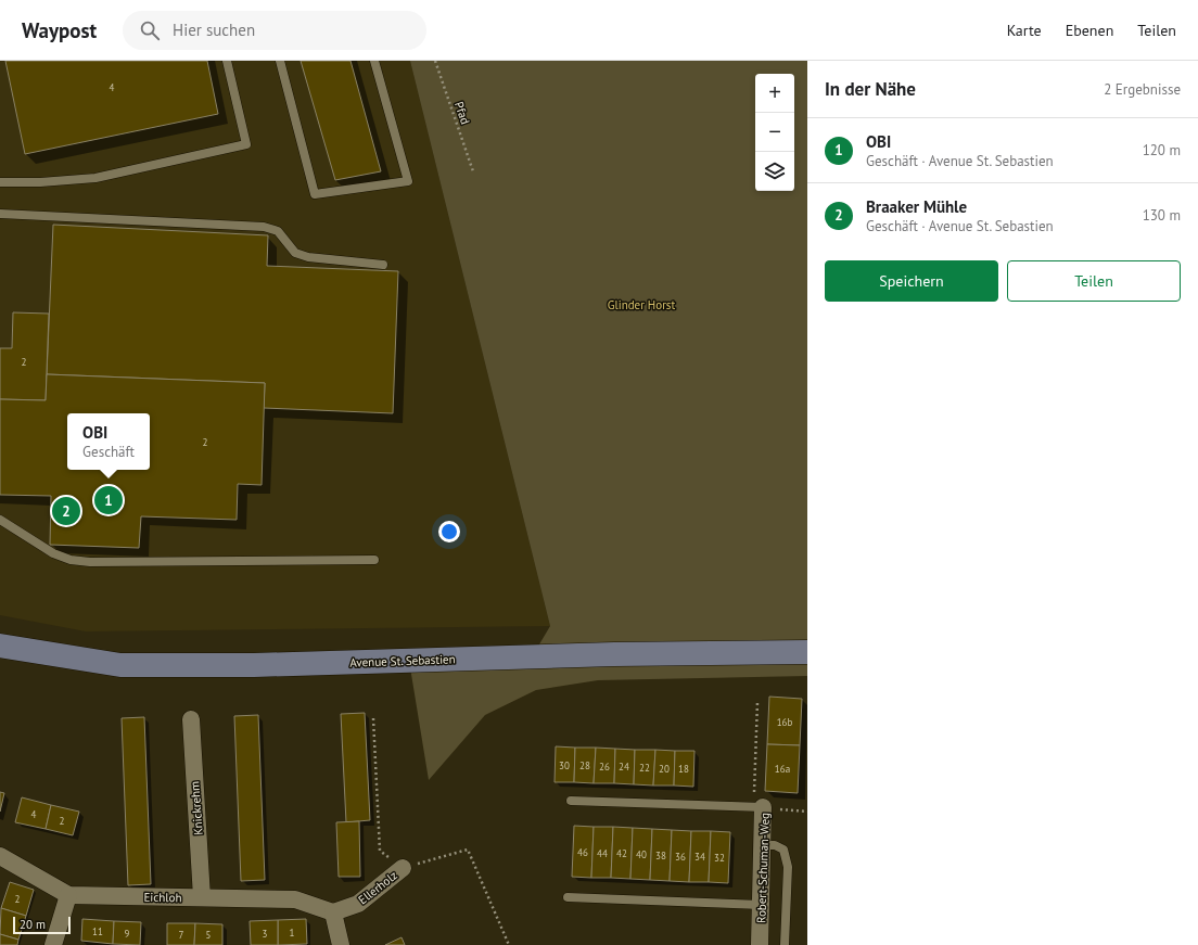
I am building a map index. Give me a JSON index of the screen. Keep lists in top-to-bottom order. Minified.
{"streets":{"main road":["Avenue St. Sebastien"],"street":["Knickrehm","Robert-Schuman-Weg","Ellerholz","Eichloh"],"path":["Pfad"]},"crossings":[["Knickrehm","Eichloh"],["Ellerholz","Eichloh"]],"parks":["Glinder Horst"],"house_numbers":["4","2","2","16b","30","28","26","24","22","20","18","16a","4","2","46","44","42","40","38","36","34","32","2","11","1","9","3","7","5"],"scale_bar":"20 m","page":{"header":"Waypost","search":"Hier suchen","nav":["Karte","Ebenen","Teilen"],"heading":["In der Nähe","2 Ergebnisse"],"map_buttons":["+","−"],"list":[{"mark":"1","name":"OBI","note":"Geschäft · Avenue St. Sebastien","value":"120 m"},{"mark":"2","name":"Braaker Mühle","note":"Geschäft · Avenue St. Sebastien","value":"130 m"}],"buttons":["Speichern","Teilen"],"popup":["OBI","Geschäft"],"pins":["1","2"],"scale":"20 m"}}
